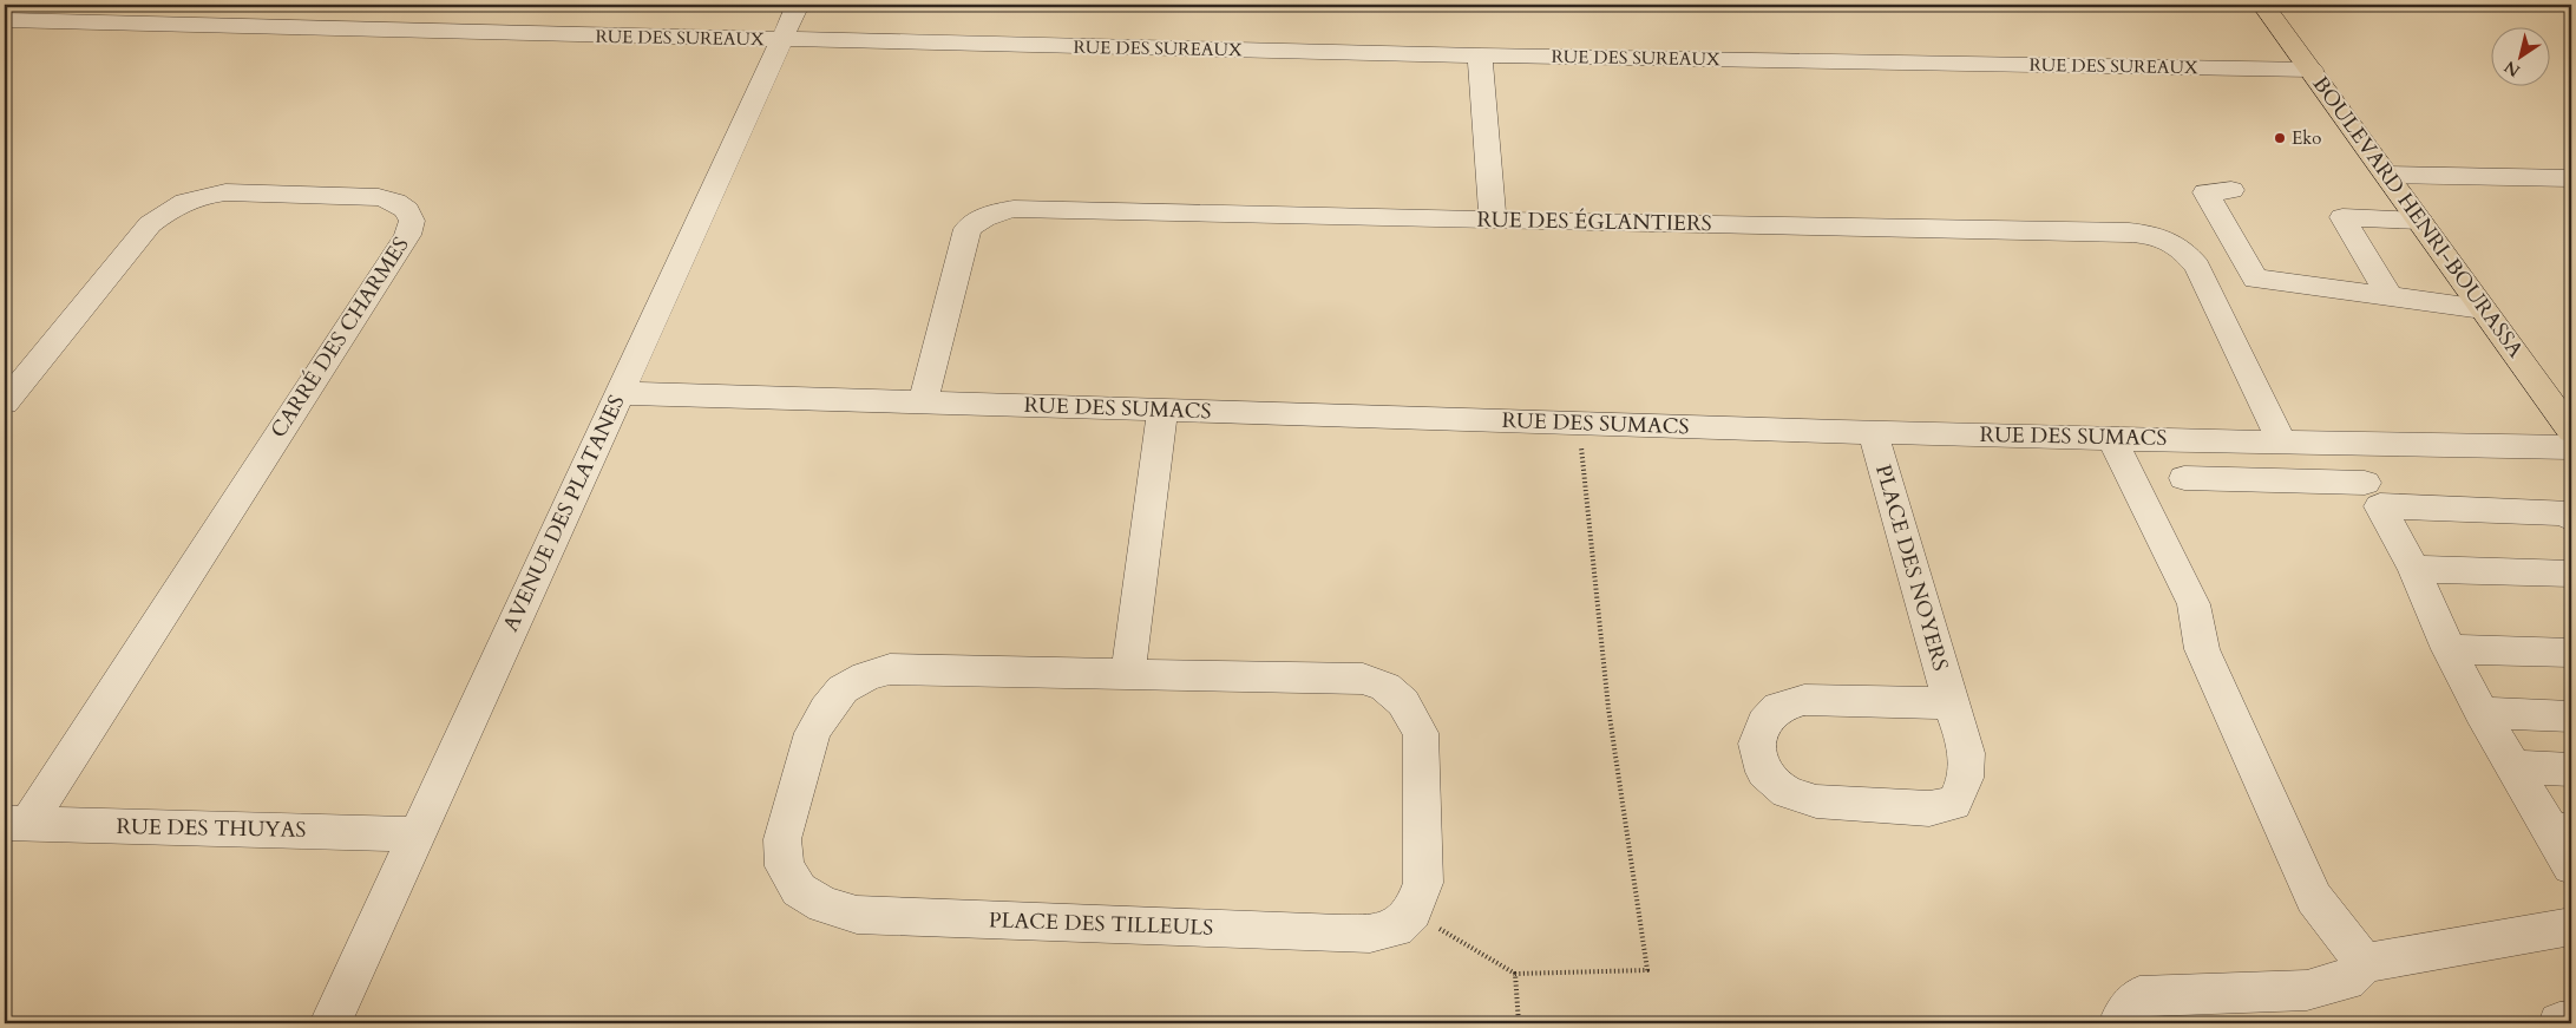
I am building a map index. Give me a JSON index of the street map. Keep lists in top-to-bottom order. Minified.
{"streets":{"main road":["BOULEVARD HENRI-BOURASSA"],"street":["RUE DES SUREAUX","RUE DES ÉGLANTIERS","CARRÉ DES CHARMES","RUE DES SUMACS","AVENUE DES PLATANES","PLACE DES NOYERS","RUE DES THUYAS","PLACE DES TILLEULS"]},"crossings":[["RUE DES SUREAUX","BOULEVARD HENRI-BOURASSA"],["RUE DES SUREAUX","AVENUE DES PLATANES"],["RUE DES ÉGLANTIERS","RUE DES SUMACS"],["CARRÉ DES CHARMES","RUE DES THUYAS"],["RUE DES SUMACS","AVENUE DES PLATANES"],["RUE DES SUMACS","PLACE DES NOYERS"],["AVENUE DES PLATANES","RUE DES THUYAS"]],"places":["Eko"],"north":"bottom left"}
